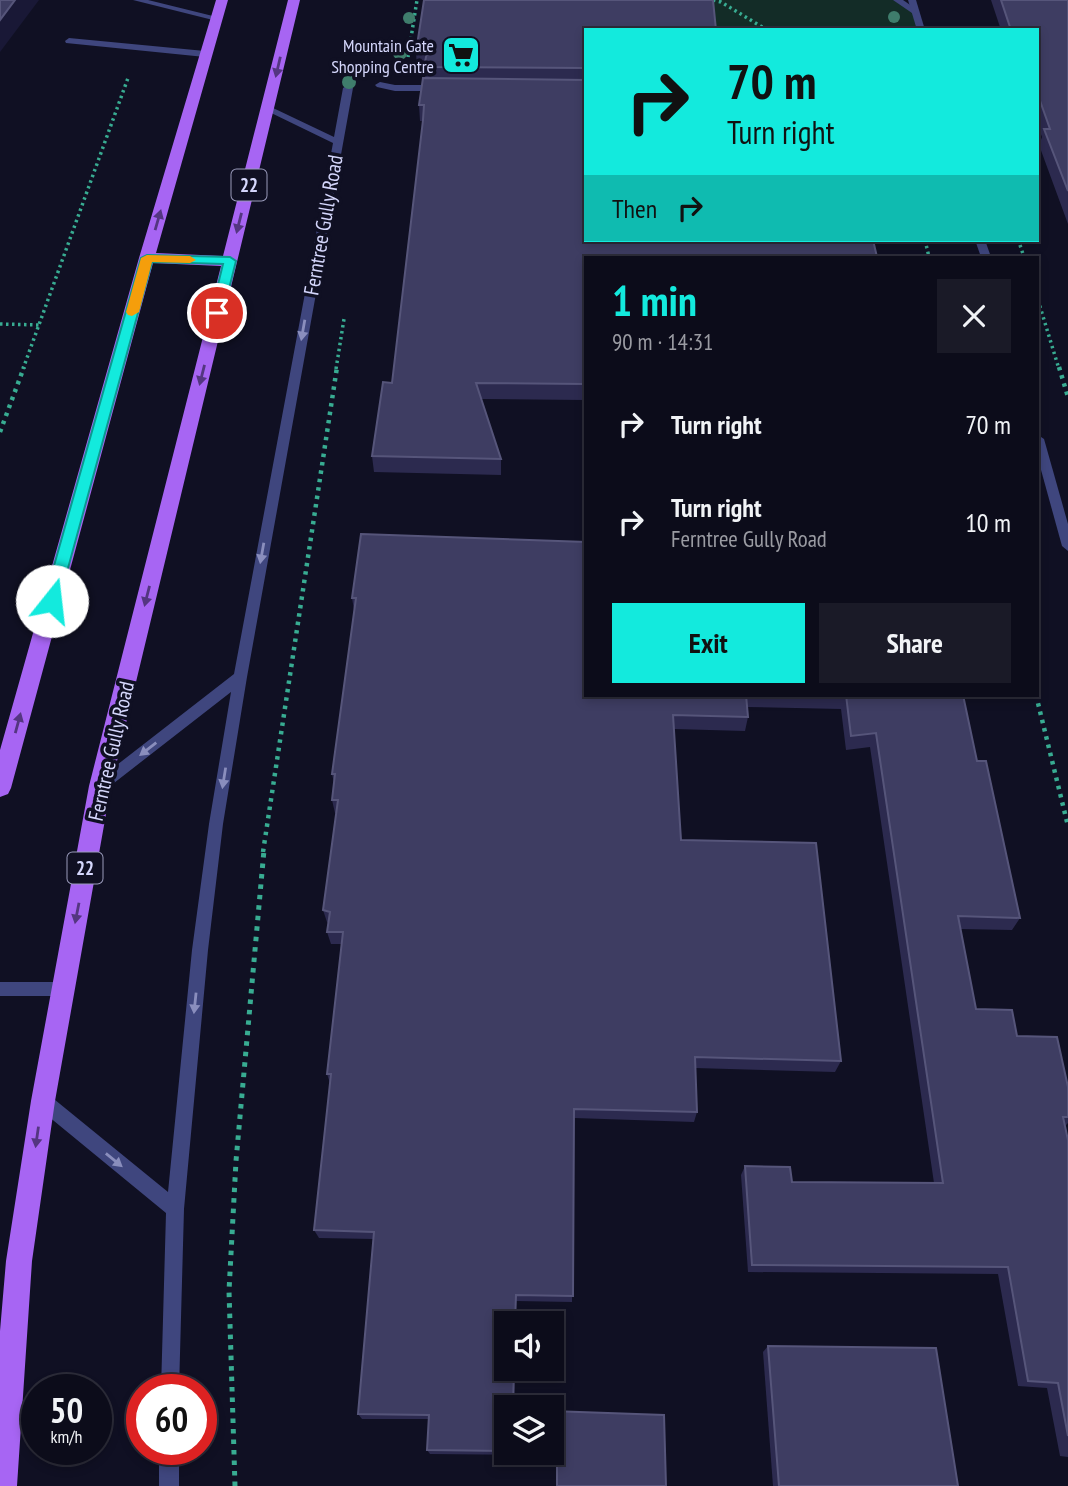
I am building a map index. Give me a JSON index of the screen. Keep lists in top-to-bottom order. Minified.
{"streets":{"main road":["22","Ferntree Gully Road"]},"places":{"supermarket":["Mountain Gate Shopping Centre"]},"page":{"turn":["70 m","Turn right"],"then":"Then","heading":["1 min","90 m · 14:31"],"list":[{"name":"Turn right","value":"70 m"},{"name":"Turn right","note":"Ferntree Gully Road","value":"10 m"}],"buttons":["Exit","Share"],"speed":"50 km/h","limit":"60"}}
